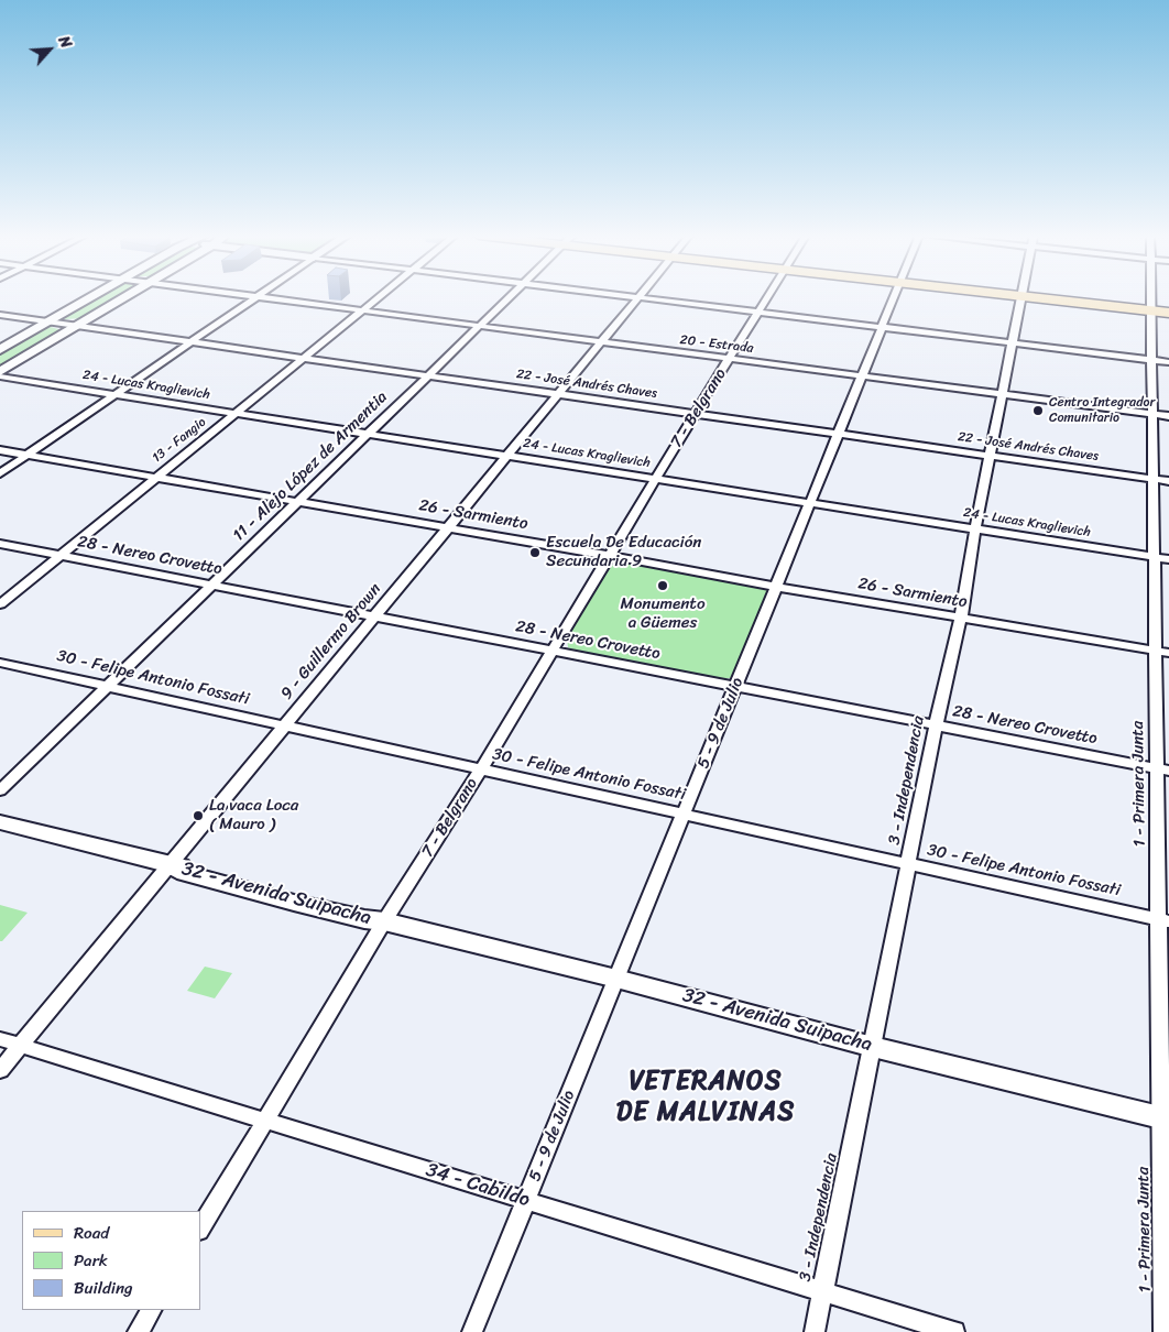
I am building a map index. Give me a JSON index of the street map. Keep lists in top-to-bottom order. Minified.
{"streets":{"street":["20 - Estrada","22 - José Andrés Chaves","24 - Lucas Kraglievich","7 - Belgrano","13 - Fangio","11 - Alejo López de Armentia","26 - Sarmiento","28 - Nereo Crovetto","9 - Guillermo Brown","30 - Felipe Antonio Fossati","5 - 9 de Julio","3 - Independencia","1 - Primera Junta","32 - Avenida Suipacha","34 - Cabildo"]},"crossings":[["20 - Estrada","7 - Belgrano"],["20 - Estrada","13 - Fangio"],["20 - Estrada","11 - Alejo López de Armentia"],["20 - Estrada","9 - Guillermo Brown"],["20 - Estrada","5 - 9 de Julio"],["20 - Estrada","3 - Independencia"],["20 - Estrada","1 - Primera Junta"],["22 - José Andrés Chaves","7 - Belgrano"],["22 - José Andrés Chaves","13 - Fangio"],["22 - José Andrés Chaves","11 - Alejo López de Armentia"],["22 - José Andrés Chaves","9 - Guillermo Brown"],["22 - José Andrés Chaves","5 - 9 de Julio"],["22 - José Andrés Chaves","3 - Independencia"],["22 - José Andrés Chaves","1 - Primera Junta"],["24 - Lucas Kraglievich","7 - Belgrano"],["24 - Lucas Kraglievich","13 - Fangio"],["24 - Lucas Kraglievich","11 - Alejo López de Armentia"],["24 - Lucas Kraglievich","9 - Guillermo Brown"],["24 - Lucas Kraglievich","5 - 9 de Julio"],["24 - Lucas Kraglievich","3 - Independencia"],["24 - Lucas Kraglievich","1 - Primera Junta"],["7 - Belgrano","26 - Sarmiento"],["7 - Belgrano","28 - Nereo Crovetto"],["7 - Belgrano","30 - Felipe Antonio Fossati"],["7 - Belgrano","32 - Avenida Suipacha"],["7 - Belgrano","34 - Cabildo"],["13 - Fangio","26 - Sarmiento"],["13 - Fangio","28 - Nereo Crovetto"],["11 - Alejo López de Armentia","26 - Sarmiento"],["11 - Alejo López de Armentia","28 - Nereo Crovetto"],["11 - Alejo López de Armentia","30 - Felipe Antonio Fossati"],["26 - Sarmiento","9 - Guillermo Brown"],["26 - Sarmiento","5 - 9 de Julio"],["26 - Sarmiento","3 - Independencia"],["26 - Sarmiento","1 - Primera Junta"],["28 - Nereo Crovetto","9 - Guillermo Brown"],["28 - Nereo Crovetto","5 - 9 de Julio"],["28 - Nereo Crovetto","3 - Independencia"],["28 - Nereo Crovetto","1 - Primera Junta"],["9 - Guillermo Brown","30 - Felipe Antonio Fossati"],["9 - Guillermo Brown","32 - Avenida Suipacha"],["9 - Guillermo Brown","34 - Cabildo"],["30 - Felipe Antonio Fossati","5 - 9 de Julio"],["30 - Felipe Antonio Fossati","3 - Independencia"],["30 - Felipe Antonio Fossati","1 - Primera Junta"],["5 - 9 de Julio","32 - Avenida Suipacha"],["5 - 9 de Julio","34 - Cabildo"],["3 - Independencia","32 - Avenida Suipacha"],["3 - Independencia","34 - Cabildo"],["1 - Primera Junta","32 - Avenida Suipacha"]],"districts":["VETERANOS DE MALVINAS"],"places":["Centro Integrador Comunitario","Escuela De Educación Secundaria 9","Monumento a Güemes","La vaca Loca ( Mauro )"],"legend":["Road","Park","Building"],"north":"top right"}
